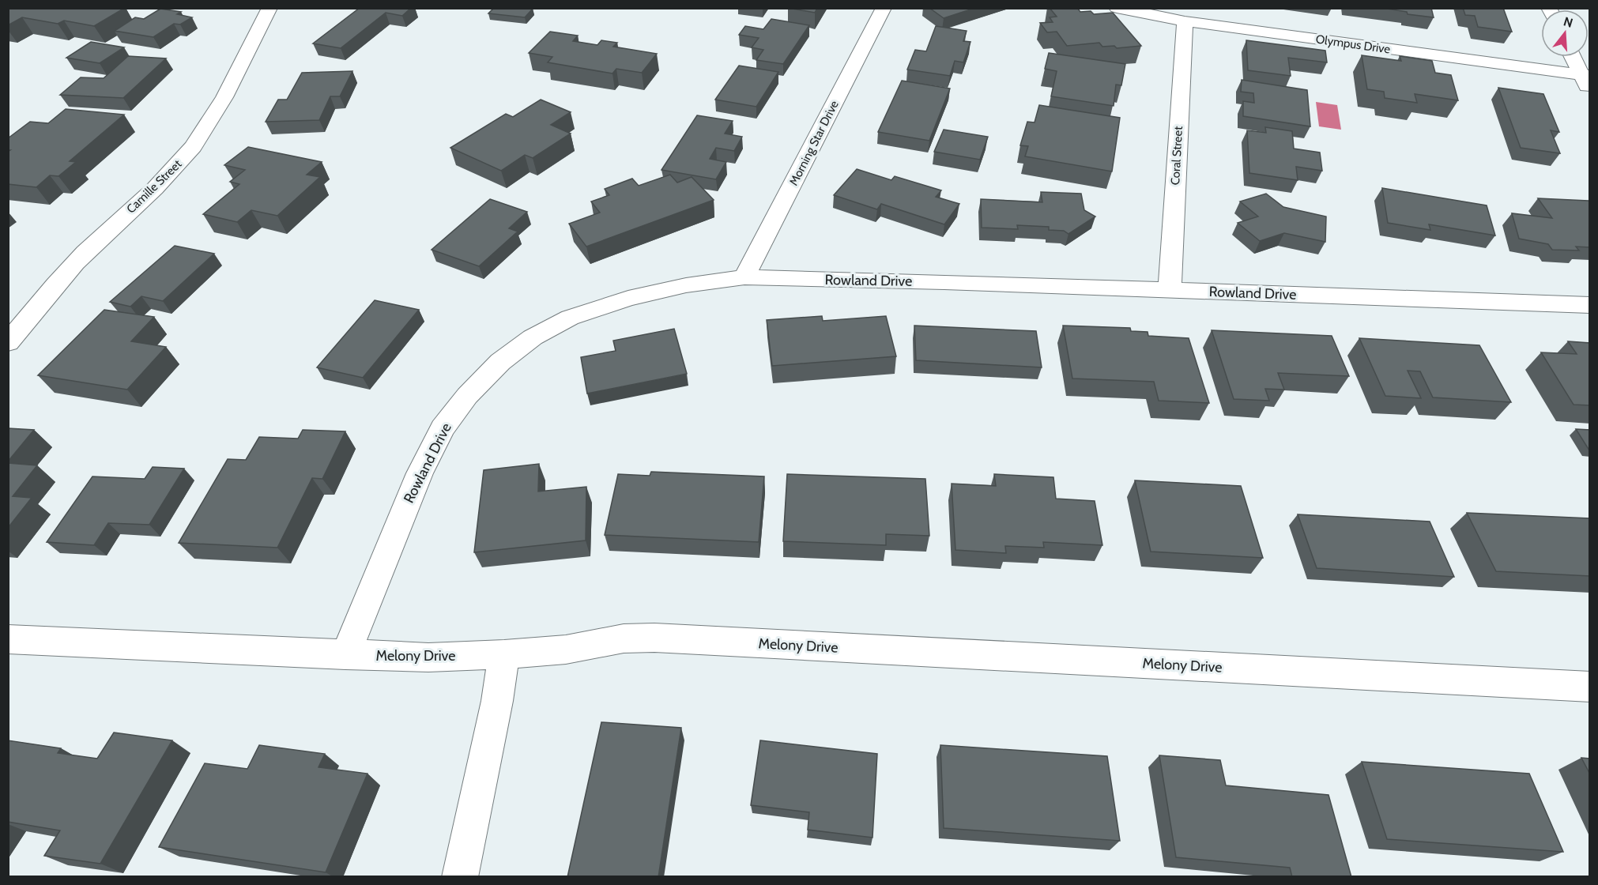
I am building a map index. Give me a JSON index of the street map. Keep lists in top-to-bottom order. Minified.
{"streets":{"street":["Olympus Drive","Morning Star Drive","Coral Street","Camille Street","Rowland Drive","Melony Drive"]},"crossings":[["Olympus Drive","Coral Street"],["Morning Star Drive","Rowland Drive"],["Coral Street","Rowland Drive"],["Rowland Drive","Melony Drive"]],"north":"top"}
